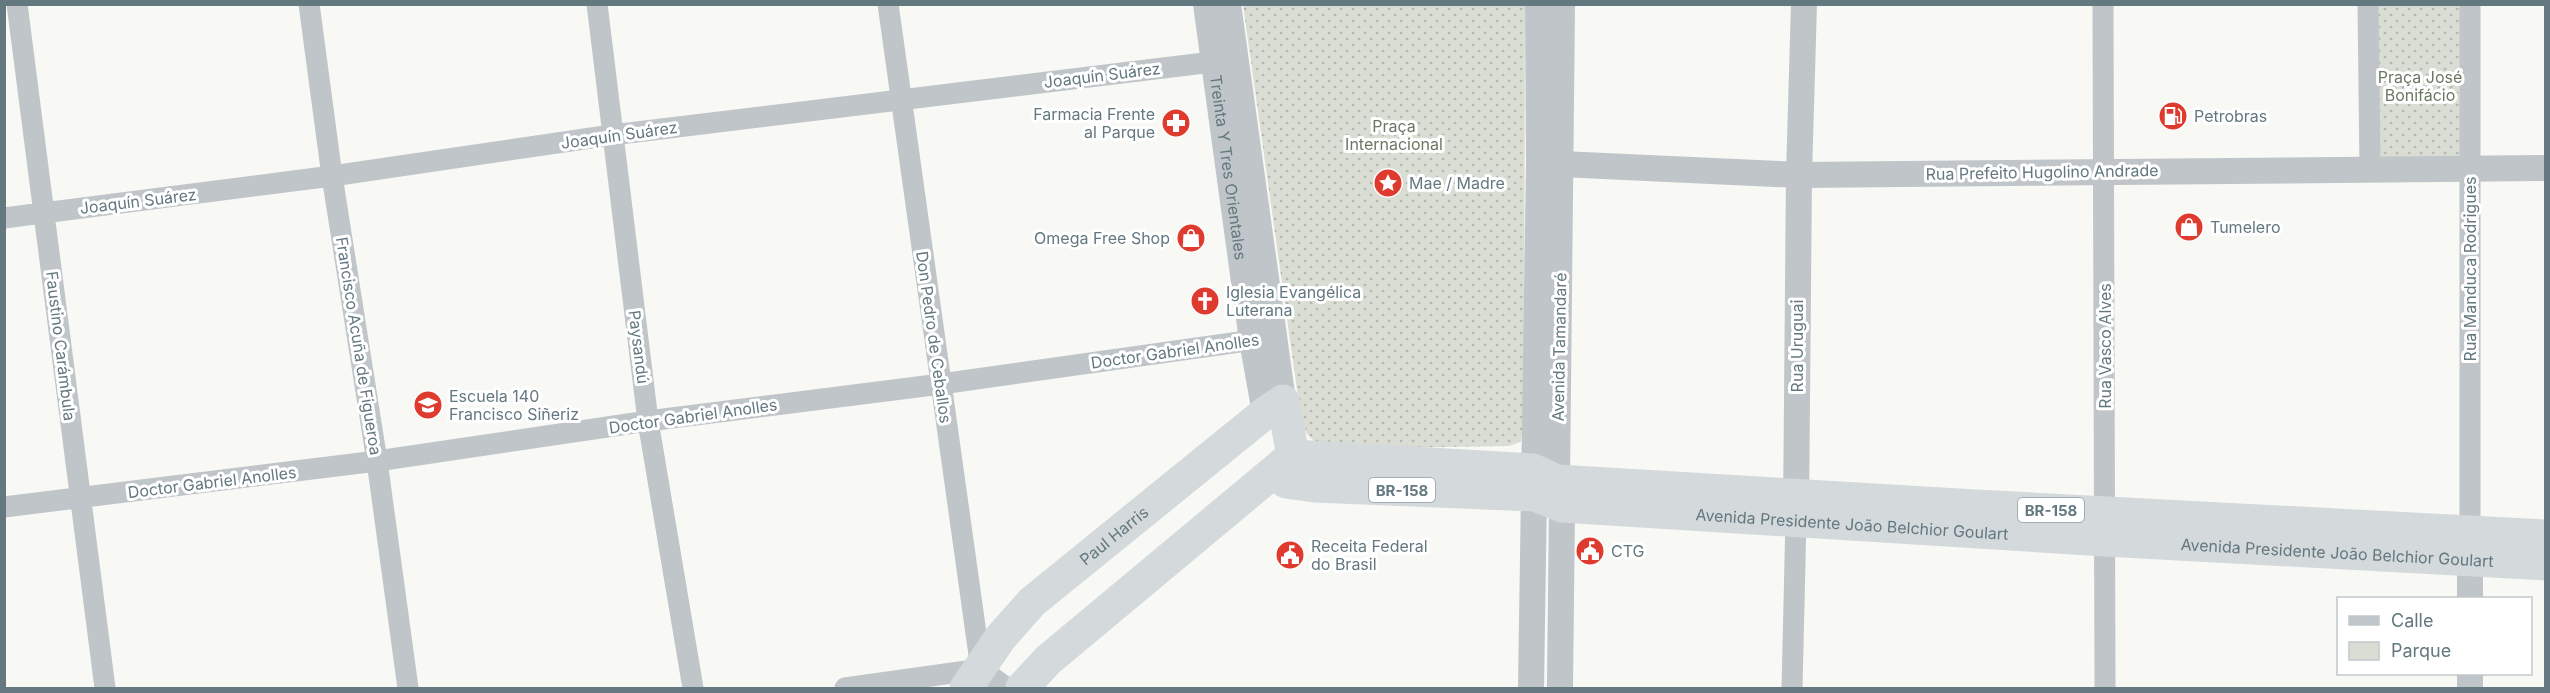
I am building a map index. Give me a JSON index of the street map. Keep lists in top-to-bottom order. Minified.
{"streets":{"highway":["Treinta Y Tres Orientales","BR-158","Avenida Presidente João Belchior Goulart","Paul Harris"],"street":["Joaquín Suárez","Rua Prefeito Hugolino Andrade","Rua Manduca Rodrigues","Don Pedro de Ceballos","Faustino Carámbula","Francisco Acuña de Figueroa","Rua Uruguai","Rua Vasco Alves","Paysandú","Avenida Tamandaré","Doctor Gabriel Anolles"]},"crossings":[["Joaquín Suárez","Treinta Y Tres Orientales"],["Joaquín Suárez","Don Pedro de Ceballos"],["Joaquín Suárez","Faustino Carámbula"],["Joaquín Suárez","Francisco Acuña de Figueroa"],["Joaquín Suárez","Paysandú"],["Treinta Y Tres Orientales","Doctor Gabriel Anolles"],["Treinta Y Tres Orientales","Avenida Presidente João Belchior Goulart"],["Treinta Y Tres Orientales","Paul Harris"],["Rua Prefeito Hugolino Andrade","Rua Manduca Rodrigues"],["Rua Prefeito Hugolino Andrade","Rua Uruguai"],["Rua Prefeito Hugolino Andrade","Rua Vasco Alves"],["Rua Prefeito Hugolino Andrade","Avenida Tamandaré"],["Rua Manduca Rodrigues","Avenida Presidente João Belchior Goulart"],["Don Pedro de Ceballos","Doctor Gabriel Anolles"],["Don Pedro de Ceballos","Paul Harris"],["Faustino Carámbula","Doctor Gabriel Anolles"],["Francisco Acuña de Figueroa","Doctor Gabriel Anolles"],["Rua Uruguai","Avenida Presidente João Belchior Goulart"],["Rua Vasco Alves","Avenida Presidente João Belchior Goulart"],["Paysandú","Doctor Gabriel Anolles"],["Avenida Tamandaré","Avenida Presidente João Belchior Goulart"]],"parks":["Praça José Bonifácio","Praça Internacional"],"places":{"fuel station":["Petrobras"],"pharmacy":["Farmacia Frente al Parque"],"place":["Mae / Madre"],"shop":["Tumelero","Omega Free Shop"],"church":["Iglesia Evangélica Luterana"],"school or university":["Escuela 140 Francisco Siñeriz"],"public building":["CTG","Receita Federal do Brasil"]},"legend":["Calle","Parque"]}
